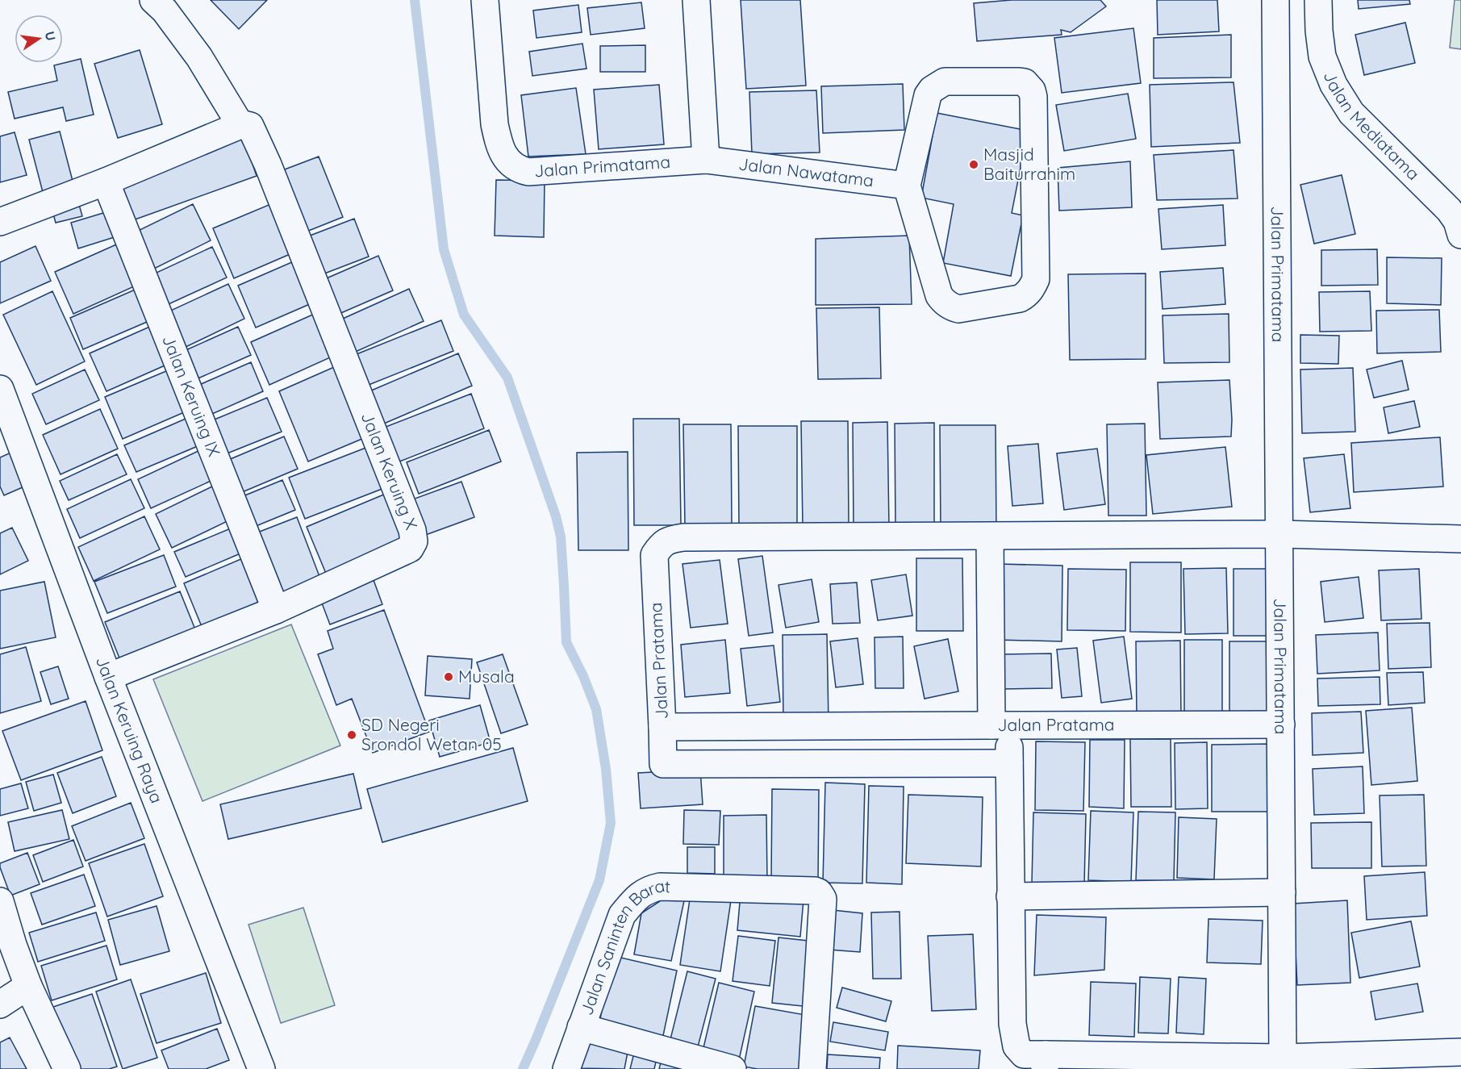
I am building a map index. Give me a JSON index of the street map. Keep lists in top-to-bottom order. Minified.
{"streets":{"street":["Jalan Mediatama","Jalan Primatama","Jalan Nawatama","Jalan Keruing IX","Jalan Keruing X","Jalan Pratama","Jalan Keruing Raya","Jalan Saninten Barat"]},"crossings":[["Jalan Primatama","Jalan Nawatama"],["Jalan Primatama","Jalan Pratama"],["Jalan Keruing IX","Jalan Keruing X"],["Jalan Keruing X","Jalan Keruing Raya"]],"places":["Masjid Baiturrahim","Musala","SD Negeri Srondol Wetan 05"],"north":"right"}
